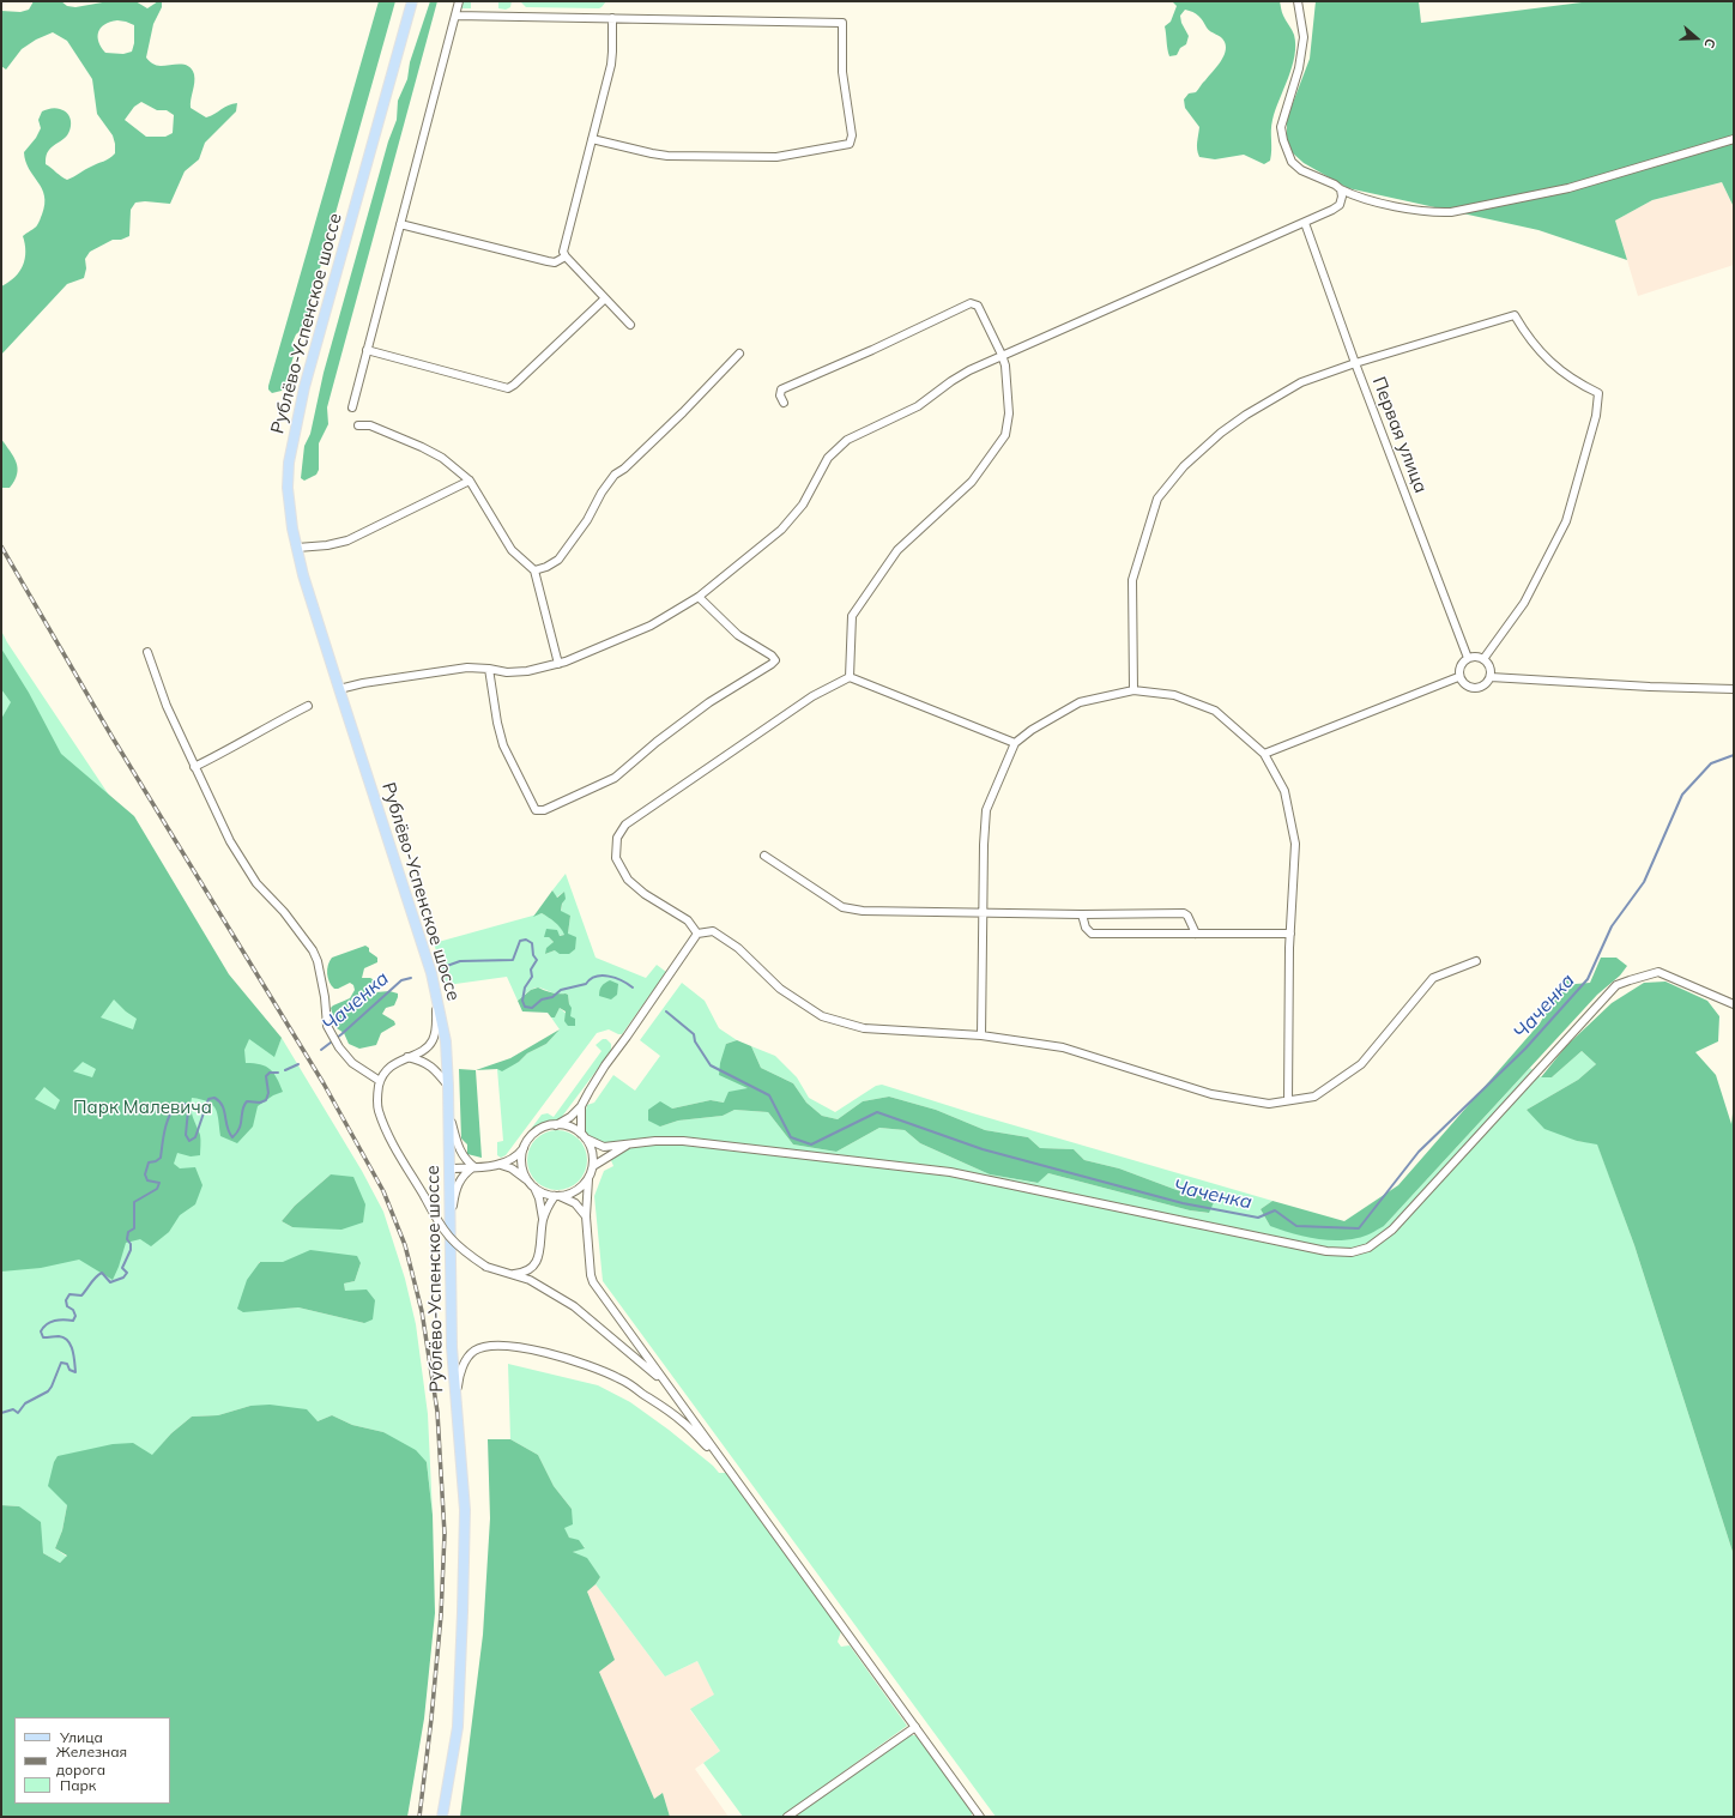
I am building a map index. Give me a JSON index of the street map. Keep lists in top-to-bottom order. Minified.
{"streets":{"main road":["Рублёво-Успенское шоссе"],"street":["Первая улица"]},"water":["Чаченка"],"parks":["Парк Малевича"],"legend":["Улица","Железная дорога","Парк"],"north":"right"}
